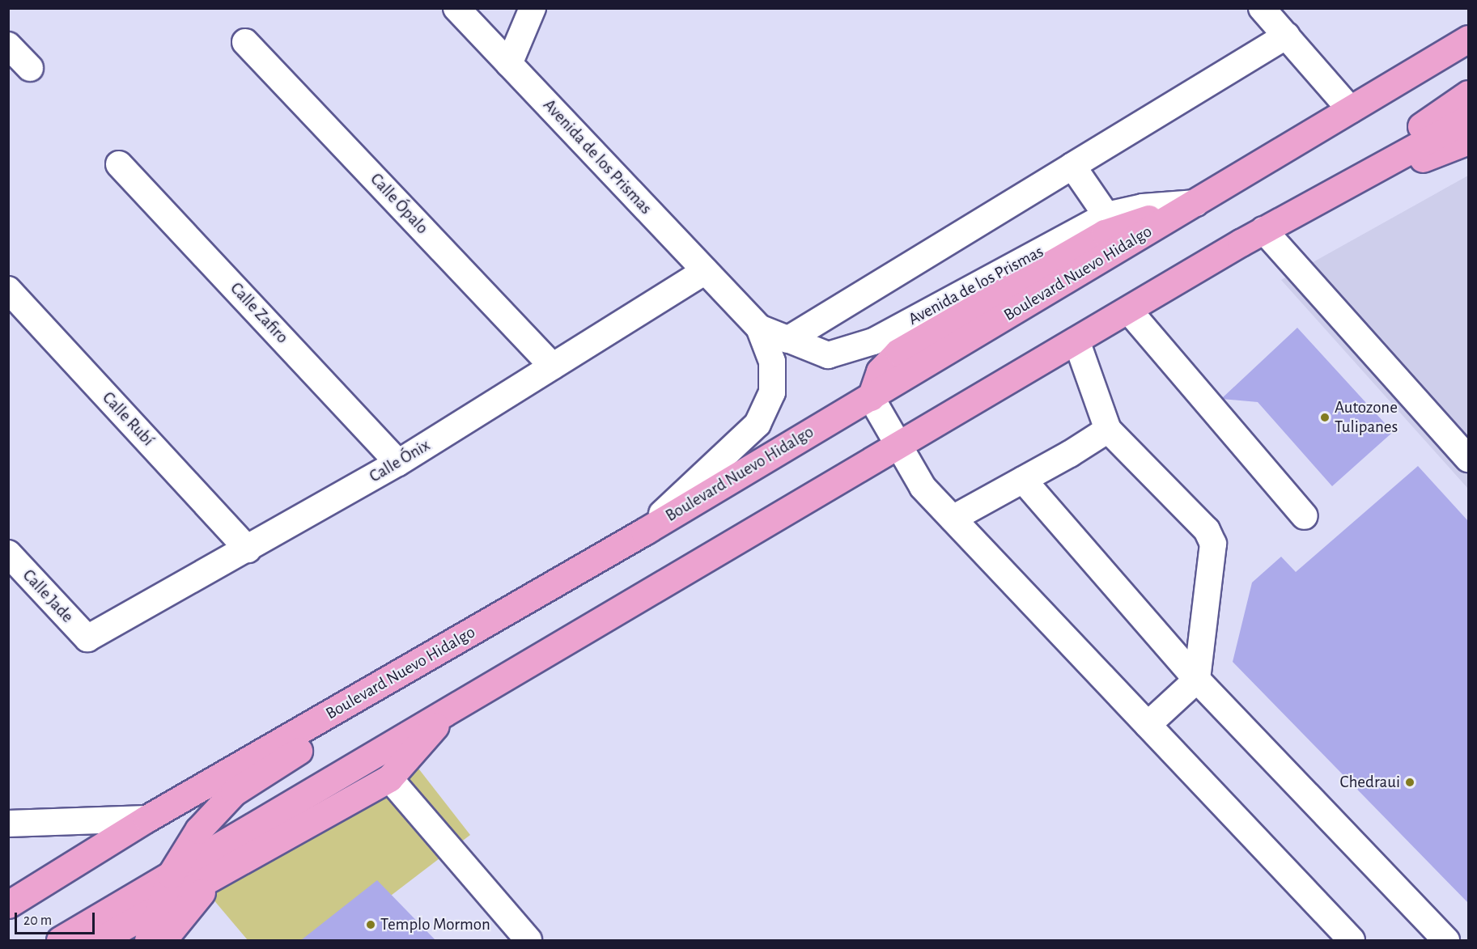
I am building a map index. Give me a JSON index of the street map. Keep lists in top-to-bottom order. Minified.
{"streets":{"main road":["Boulevard Nuevo Hidalgo"],"street":["Avenida de los Prismas","Calle Ópalo","Calle Zafiro","Calle Rubí","Calle Ónix","Calle Jade"]},"crossings":[["Avenida de los Prismas","Boulevard Nuevo Hidalgo"],["Avenida de los Prismas","Calle Ónix"],["Calle Ópalo","Calle Ónix"],["Calle Zafiro","Calle Ónix"],["Calle Rubí","Calle Ónix"],["Calle Ónix","Calle Jade"]],"places":["Autozone Tulipanes","Chedraui","Templo Mormon"],"scale_bar":"20 m"}
